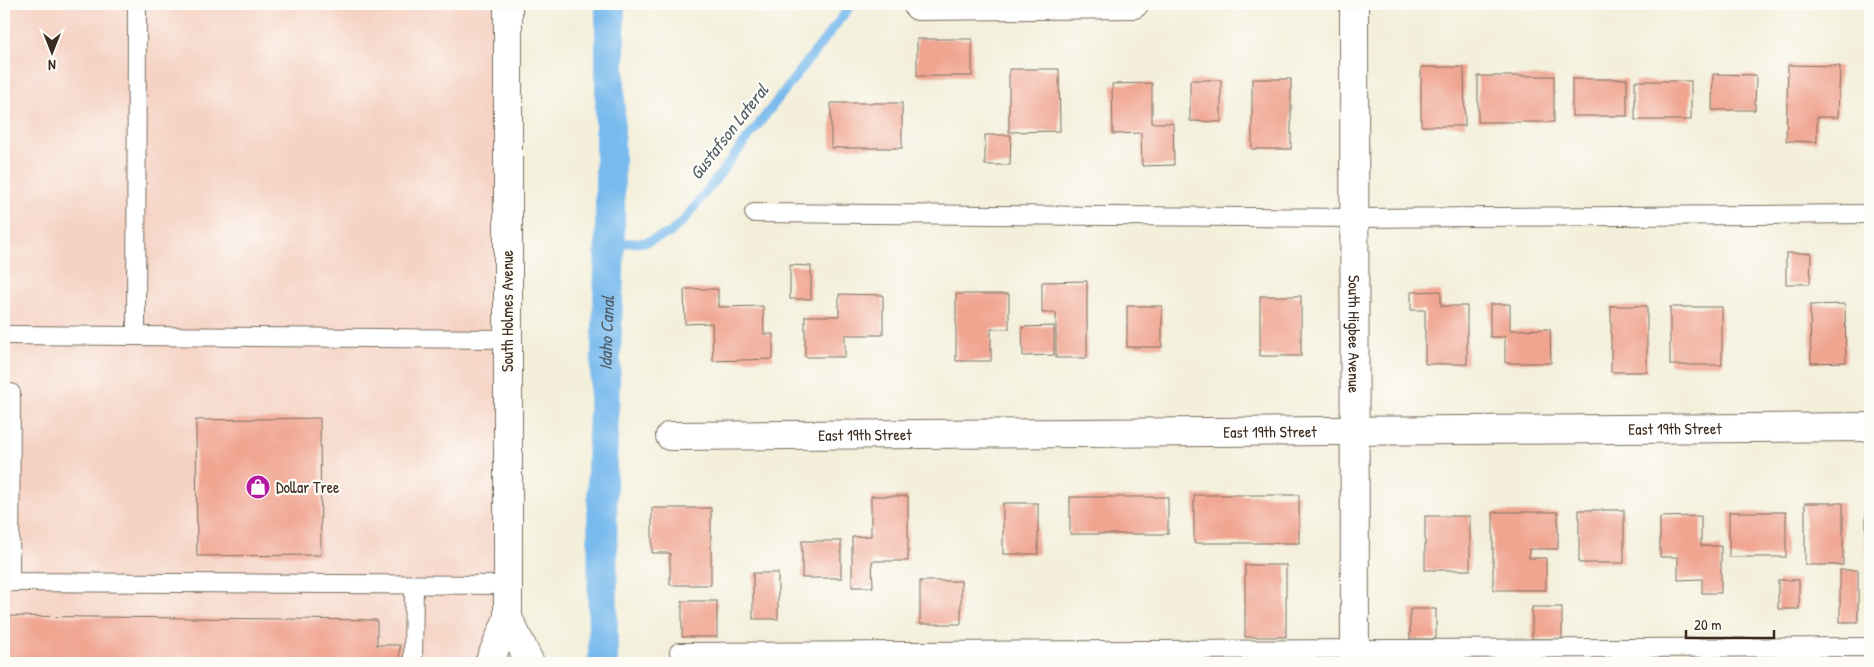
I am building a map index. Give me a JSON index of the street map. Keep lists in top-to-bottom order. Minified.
{"streets":{"street":["South Holmes Avenue","South Higbee Avenue","East 19th Street"]},"crossings":[["South Higbee Avenue","East 19th Street"]],"water":["Gustafson Lateral","Idaho Canal"],"places":{"shop":["Dollar Tree"]},"scale_bar":"20 m","north":"bottom"}
